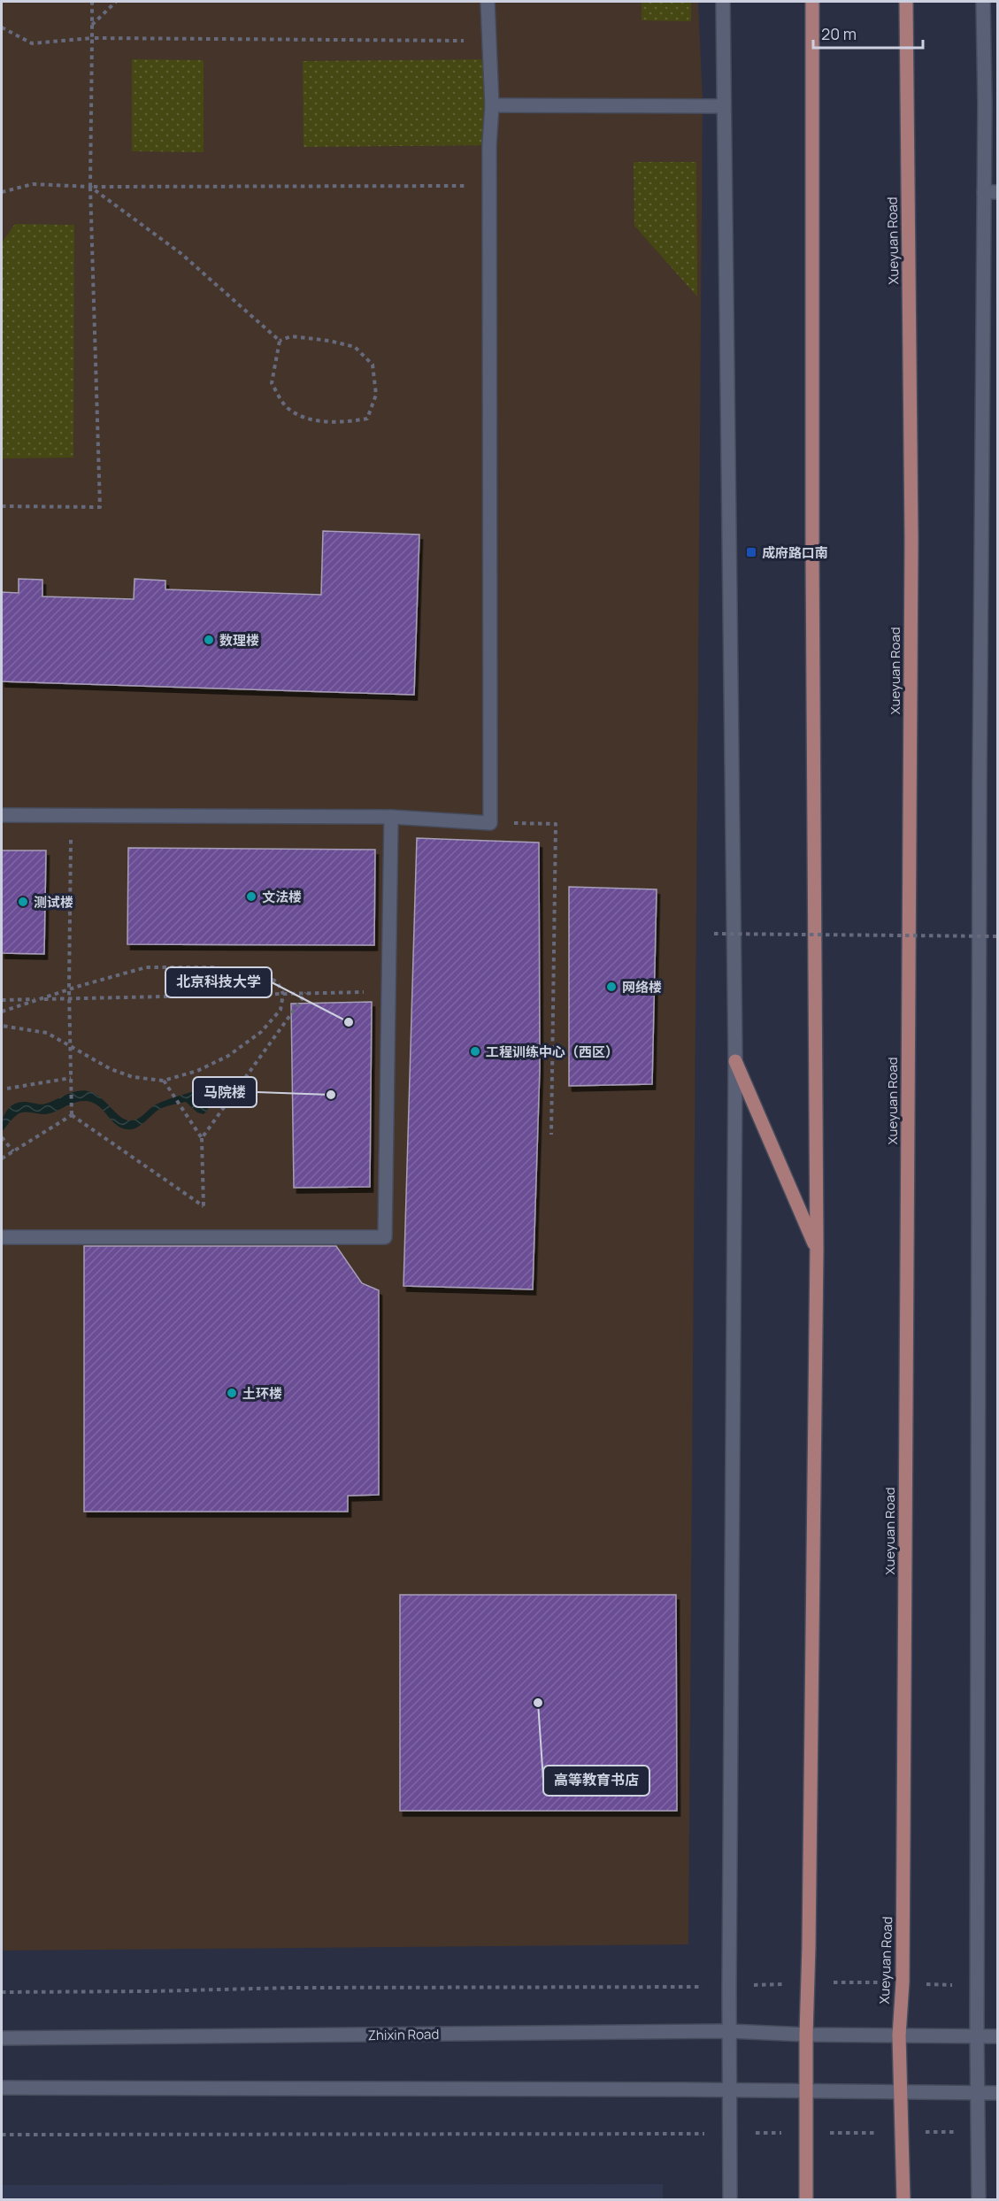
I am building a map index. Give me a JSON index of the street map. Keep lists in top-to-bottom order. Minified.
{"streets":{"main road":["Xueyuan Road","Zhixin Road"]},"crossings":[["Xueyuan Road","Zhixin Road"]],"places":{"transit":["成府路口南"],"other":["数理楼","文法楼","测试楼","网络楼","北京科技大学","工程训练中心（西区）","马院楼","土环楼","高等教育书店"]},"scale_bar":"20 m"}
